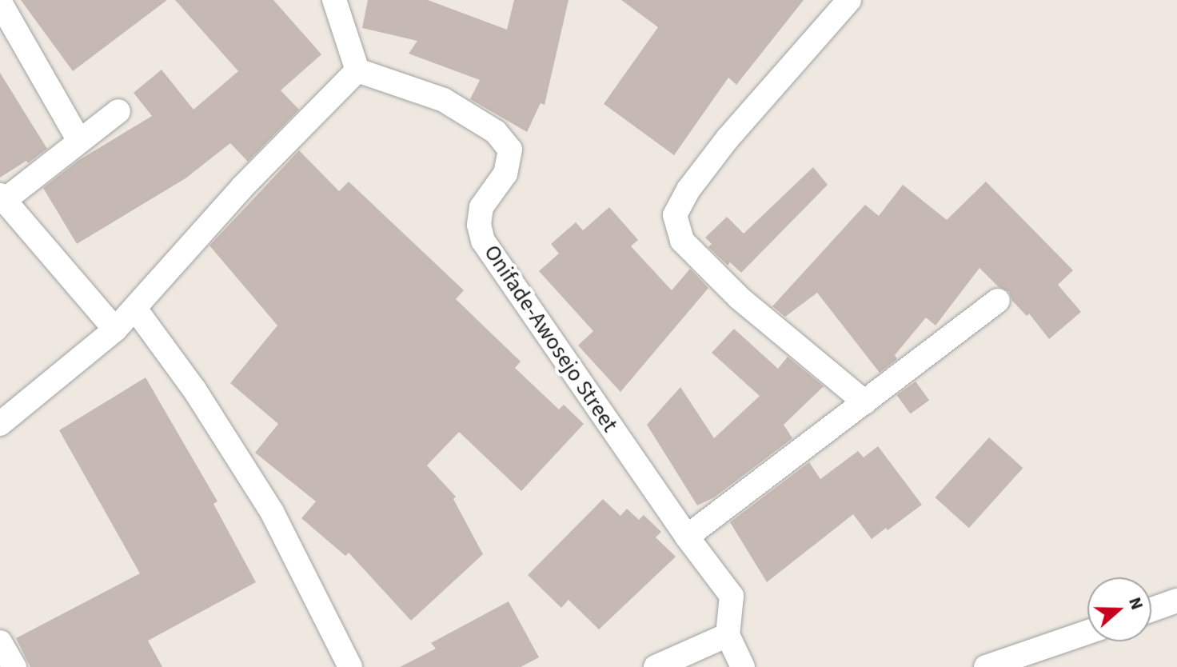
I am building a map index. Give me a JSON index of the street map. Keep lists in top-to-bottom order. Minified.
{"streets":{"street":["Onifade-Awosejo Street"]},"north":"right"}
